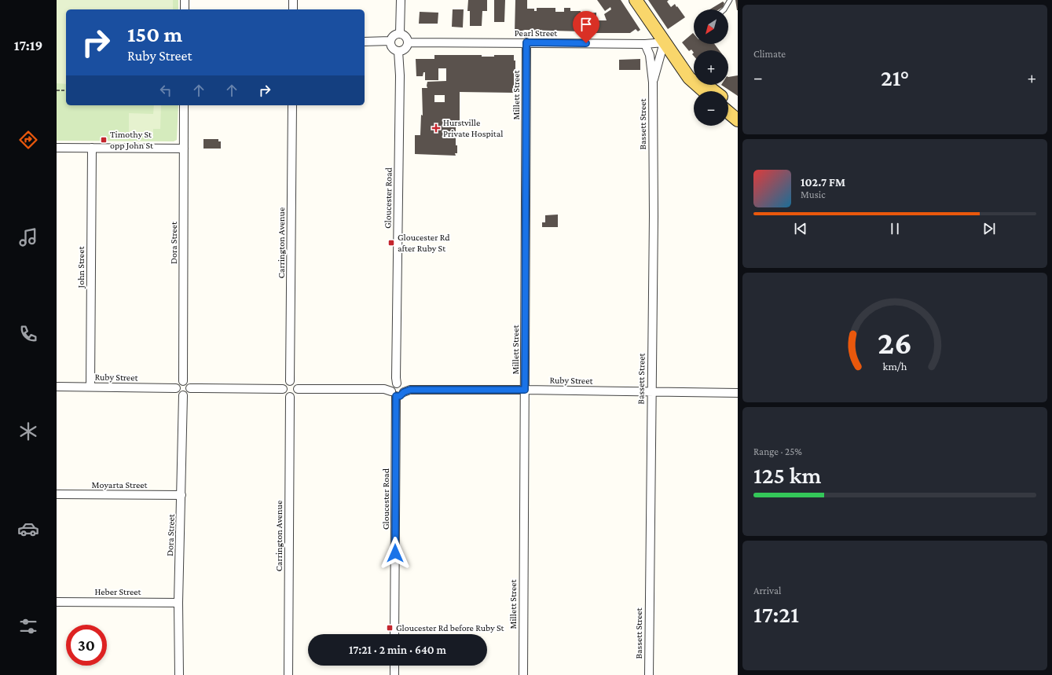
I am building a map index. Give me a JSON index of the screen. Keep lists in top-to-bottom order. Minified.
{"streets":{"street":["Pearl Street","Millett Street","Bassett Street","Gloucester Road","Dora Street","Carrington Avenue","John Street","Ruby Street","Moyarta Street","Heber Street"]},"crossings":[["Pearl Street","Millett Street"],["Pearl Street","Bassett Street"],["Pearl Street","Gloucester Road"],["Millett Street","Ruby Street"],["Bassett Street","Ruby Street"],["Gloucester Road","Ruby Street"],["Dora Street","Ruby Street"],["Dora Street","Moyarta Street"],["Dora Street","Heber Street"],["John Street","Ruby Street"]],"places":{"health":["Hurstville Private Hospital"],"transit":["Timothy St opp John St","Gloucester Rd after Ruby St","Gloucester Rd before Ruby St"]},"north":"bottom left","page":{"tabs":"17:19","tile":["Climate",["Range · 25%","125 km"],["Arrival","17:21"]],"map_buttons":["+","−"],"turn":["150 m","Ruby Street"],"heat":["−","21°","+"],"song":["102.7 FM","Music"],"limit":"30","trip":"17:21 · 2 min · 640 m","gauge":["26","km/h"]}}
